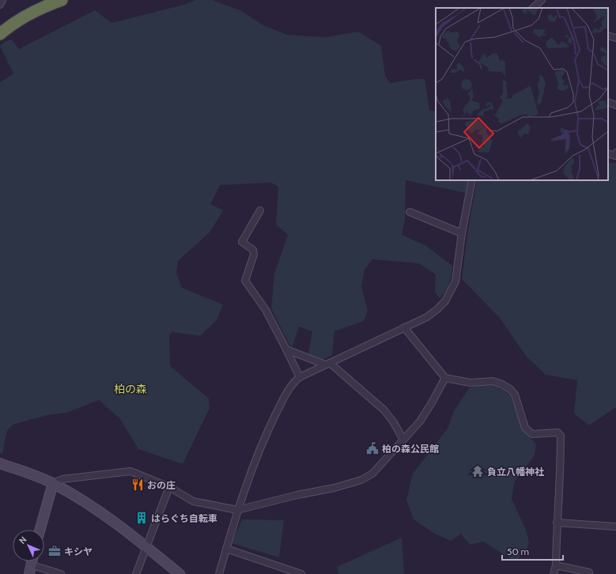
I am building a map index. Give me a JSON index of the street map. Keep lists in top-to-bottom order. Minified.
{"districts":["柏の森"],"places":{"public building":["柏の森公民館"],"temple":["負立八幡神社"],"restaurant":["おの庄"],"building":["はらぐち自転車"],"office":["キシヤ"]},"scale_bar":"50 m","north":"top left"}
